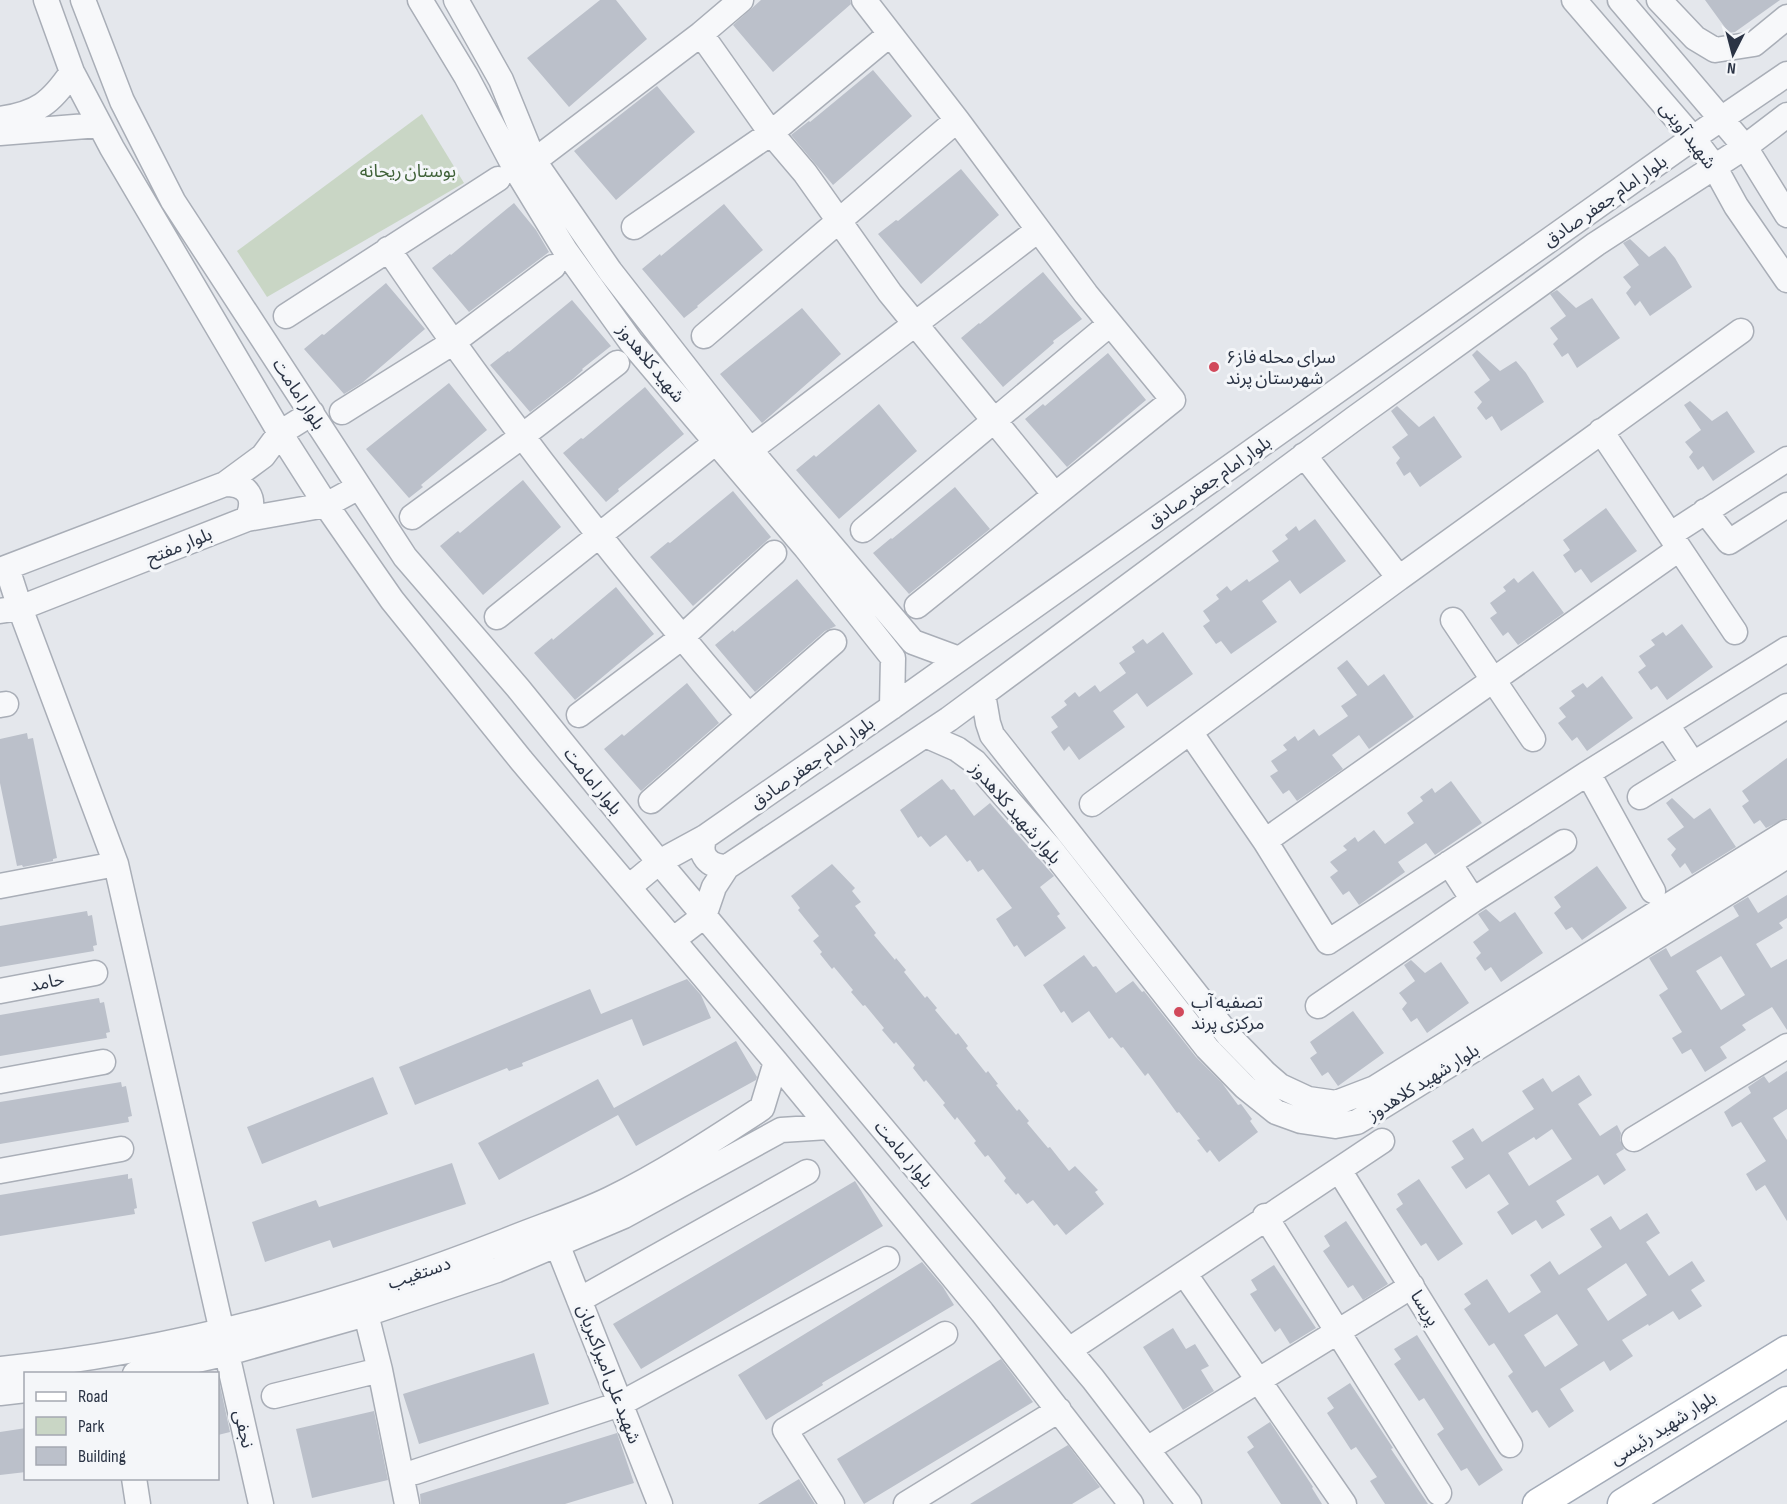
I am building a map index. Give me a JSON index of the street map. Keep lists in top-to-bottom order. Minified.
{"streets":{"main road":["بلوار شهید رئیسی"],"street":["شهید آوینی","بلوار امام جعفر صادق","شهید کلاهدوز","بلوار امامت","بلوار مفتح","بلوار شهید کلاهدوز","حامد","دستغیب","پریسا","شهید علی امیراکبریان","نجفی"]},"crossings":[["شهید آوینی","بلوار امام جعفر صادق"],["بلوار امام جعفر صادق","شهید کلاهدوز"],["بلوار امام جعفر صادق","بلوار امامت"],["بلوار امام جعفر صادق","بلوار شهید کلاهدوز"],["بلوار امامت","بلوار مفتح"],["بلوار امامت","دستغیب"],["بلوار مفتح","نجفی"],["دستغیب","شهید علی امیراکبریان"],["دستغیب","نجفی"]],"parks":["بوستان ریحانه"],"places":["سرای محله فاز۶ شهرستان پرند","تصفیه آب مرکزی پرند"],"legend":["Road","Park","Building"],"north":"bottom"}
